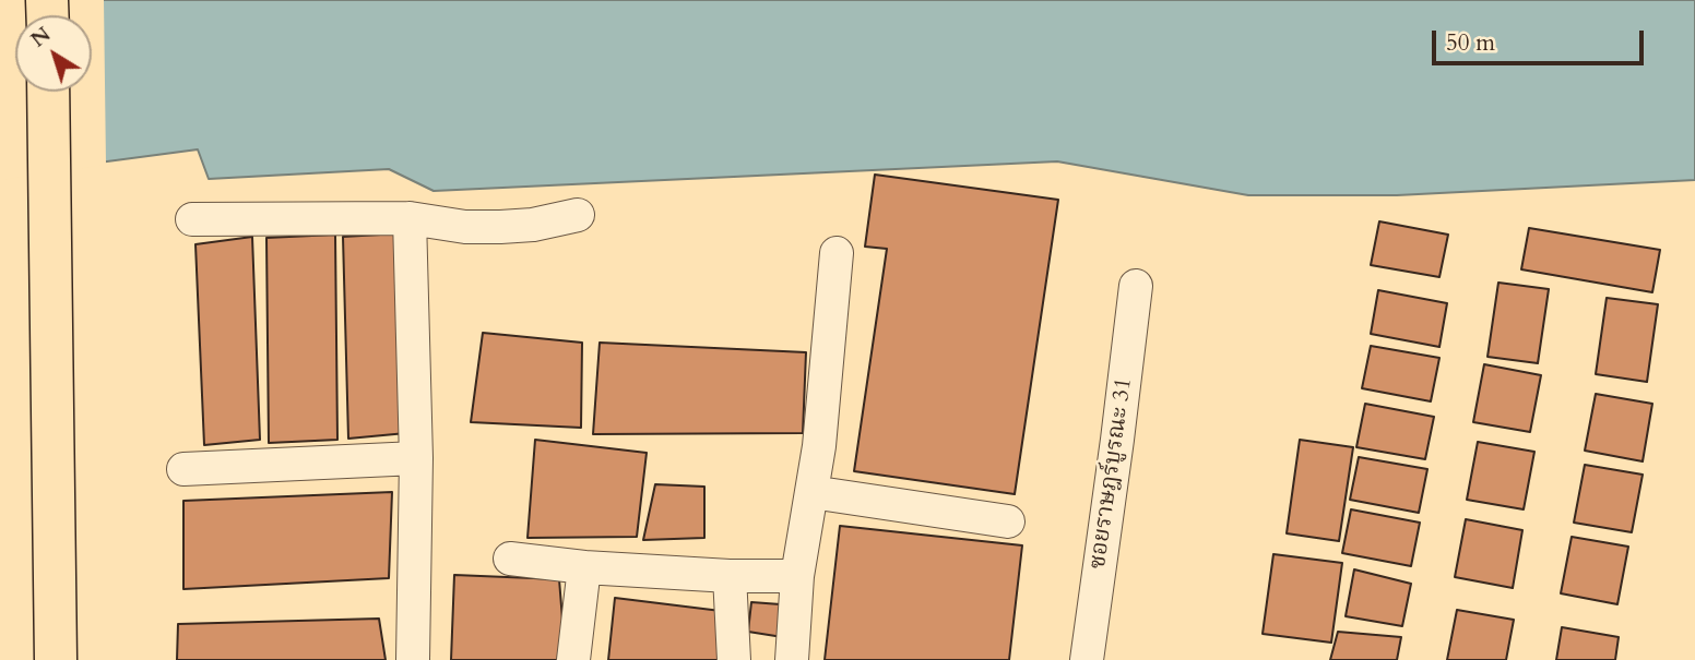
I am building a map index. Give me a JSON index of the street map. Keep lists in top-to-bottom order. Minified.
{"streets":{"street":["ซอยราษฎร์บูรณะ 31"]},"scale_bar":"50 m","north":"top left"}
